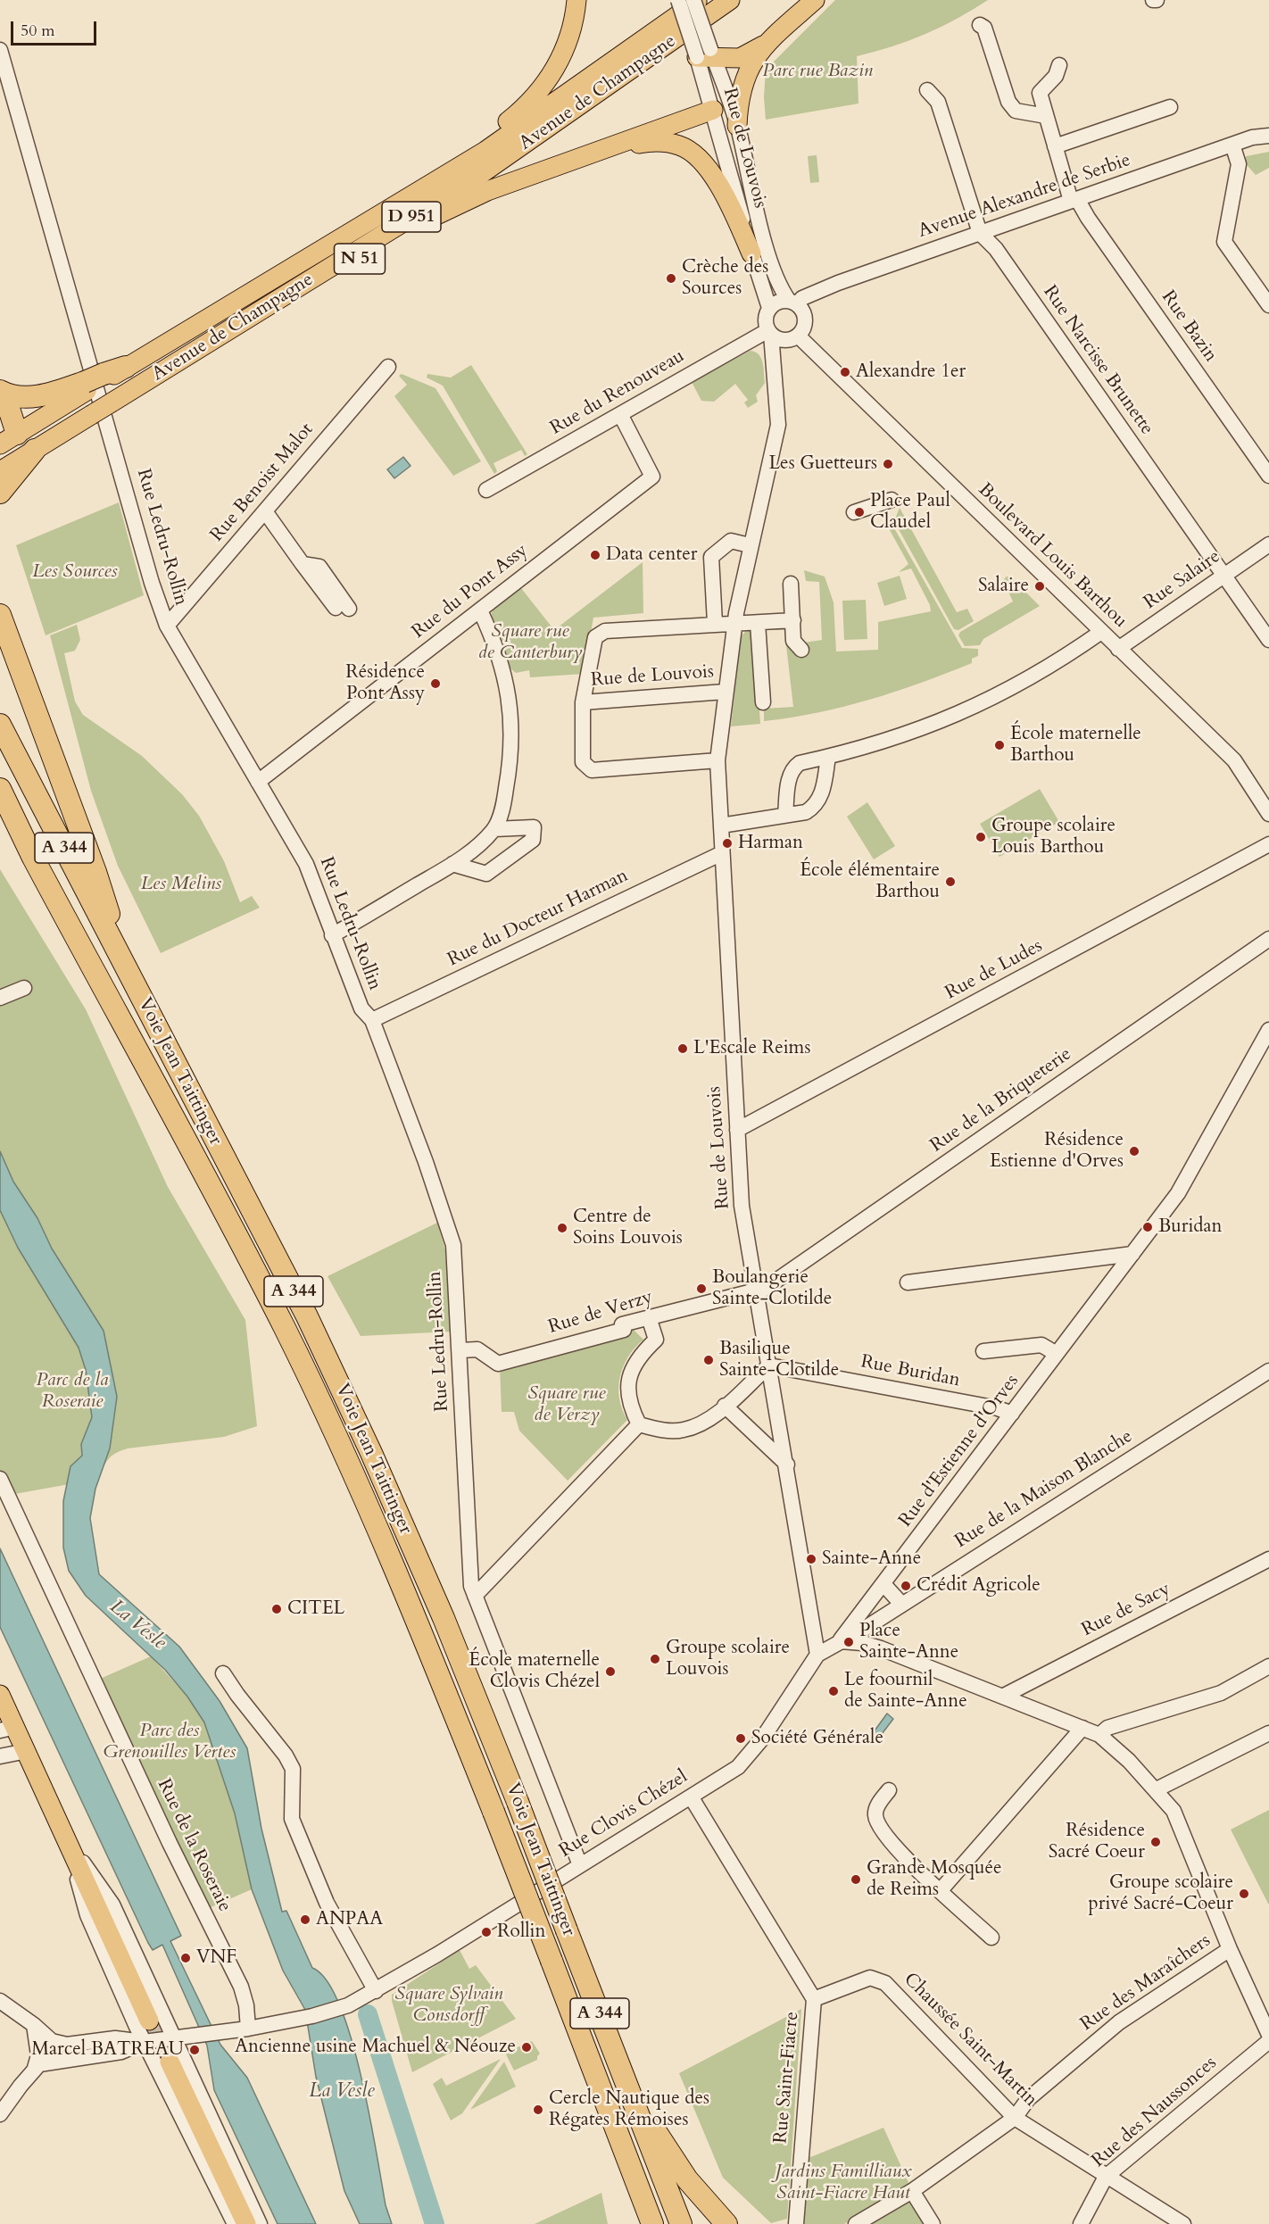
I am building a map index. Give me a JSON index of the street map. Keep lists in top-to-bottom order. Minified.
{"streets":{"highway":["A 344","Voie Jean Taittinger"],"main road":["Avenue de Champagne","D 951","N 51"],"street":["Rue de Louvois","Avenue Alexandre de Serbie","Rue Bazin","Rue Narcisse Brunette","Rue du Renouveau","Rue Benoist Malot","Rue Ledru-Rollin","Boulevard Louis Barthou","Rue Salaire","Rue du Pont Assy","Rue du Docteur Harman","Rue de Ludes","Rue de la Briqueterie","Rue de Verzy","Rue Buridan","Rue d'Estienne d'Orves","Rue de la Maison Blanche","Rue de Sacy","Rue Clovis Chézel","Rue de la Roseraie","Rue des Maraîchers","Chaussée Saint-Martin","Rue Saint-Fiacre","Rue des Naussonces"]},"crossings":[["Avenue de Champagne","N 51"],["Rue de Louvois","Avenue Alexandre de Serbie"],["Rue de Louvois","N 51"],["Rue de Louvois","Rue du Renouveau"],["Rue de Louvois","Boulevard Louis Barthou"],["Rue de Louvois","Rue du Docteur Harman"],["Rue de Louvois","Rue de Ludes"],["Rue de Louvois","Rue de la Briqueterie"],["Rue de Louvois","Rue de Verzy"],["Rue de Louvois","Rue Buridan"],["Rue de Louvois","Rue de la Maison Blanche"],["Rue de Louvois","Rue Clovis Chézel"],["Avenue Alexandre de Serbie","Rue Bazin"],["Avenue Alexandre de Serbie","Rue Narcisse Brunette"],["Avenue Alexandre de Serbie","Rue du Renouveau"],["Avenue Alexandre de Serbie","Boulevard Louis Barthou"],["Rue Narcisse Brunette","Rue Salaire"],["Rue du Renouveau","Boulevard Louis Barthou"],["Rue du Renouveau","Rue du Pont Assy"],["Rue Benoist Malot","Rue Ledru-Rollin"],["Rue Ledru-Rollin","Rue du Pont Assy"],["Rue Ledru-Rollin","Rue du Docteur Harman"],["Rue Ledru-Rollin","Rue de Verzy"],["Rue Ledru-Rollin","Rue Clovis Chézel"],["Boulevard Louis Barthou","Rue Salaire"],["Rue de la Briqueterie","Rue de Verzy"],["Rue Buridan","Rue d'Estienne d'Orves"],["Rue d'Estienne d'Orves","Rue de la Maison Blanche"],["Rue de la Maison Blanche","Rue Clovis Chézel"],["Rue Clovis Chézel","Rue de la Roseraie"],["Rue des Maraîchers","Chaussée Saint-Martin"],["Chaussée Saint-Martin","Rue Saint-Fiacre"],["Chaussée Saint-Martin","Rue des Naussonces"]],"water":["La Vesle"],"parks":["Parc rue Bazin","Les Sources","Square rue de Canterbury","Les Melins","Parc de la Roseraie","Square rue de Verzy","Parc des Grenouilles Vertes","Square Sylvain Consdorff","Jardins Familliaux Saint-Fiacre Haut"],"places":["Crèche des Sources","Alexandre 1er","Les Guetteurs","Place Paul Claudel","Data center","Salaire","Résidence Pont Assy","École maternelle Barthou","Groupe scolaire Louis Barthou","Harman","École élémentaire Barthou","L'Escale Reims","Résidence Estienne d'Orves","Buridan","Centre de Soins Louvois","Boulangerie Sainte-Clotilde","Basilique Sainte-Clotilde","Sainte-Anne","Crédit Agricole","CITEL","Place Sainte-Anne","Groupe scolaire Louvois","École maternelle Clovis Chézel","Le foournil de Sainte-Anne","Société Générale","Résidence Sacré Coeur","Grande Mosquée de Reims","Groupe scolaire privé Sacré-Coeur","ANPAA","Rollin","VNF","Ancienne usine Machuel & Néouze","Marcel BATREAU","Cercle Nautique des Régates Rémoises"],"scale_bar":"50 m"}
